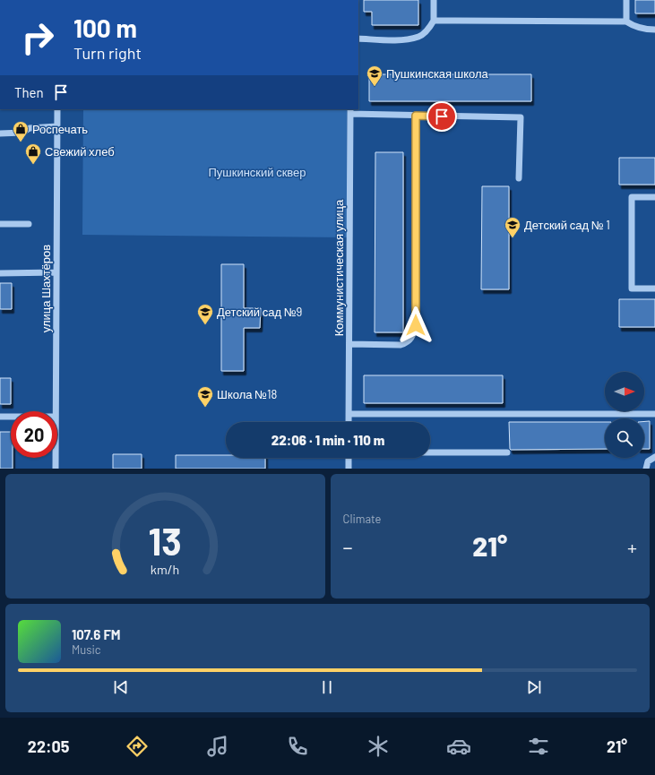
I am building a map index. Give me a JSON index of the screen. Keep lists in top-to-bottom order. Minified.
{"streets":{"street":["Коммунистическая улица","улица Шахтёров"]},"parks":["Пушкинский сквер"],"places":{"school or university":["Пушкинская школа","Детский сад № 1","Детский сад №9","Школа №18"],"shop":["Роспечать","Свежий хлеб"]},"north":"right","page":{"turn":["100 m","Turn right"],"then":"Then","limit":"20","trip":"22:06 · 1 min · 110 m","tile":"Climate","heat":["−","21°","+"],"song":["107.6 FM","Music"],"tabs":["22:05","21°"],"gauge":["13","km/h"]}}
